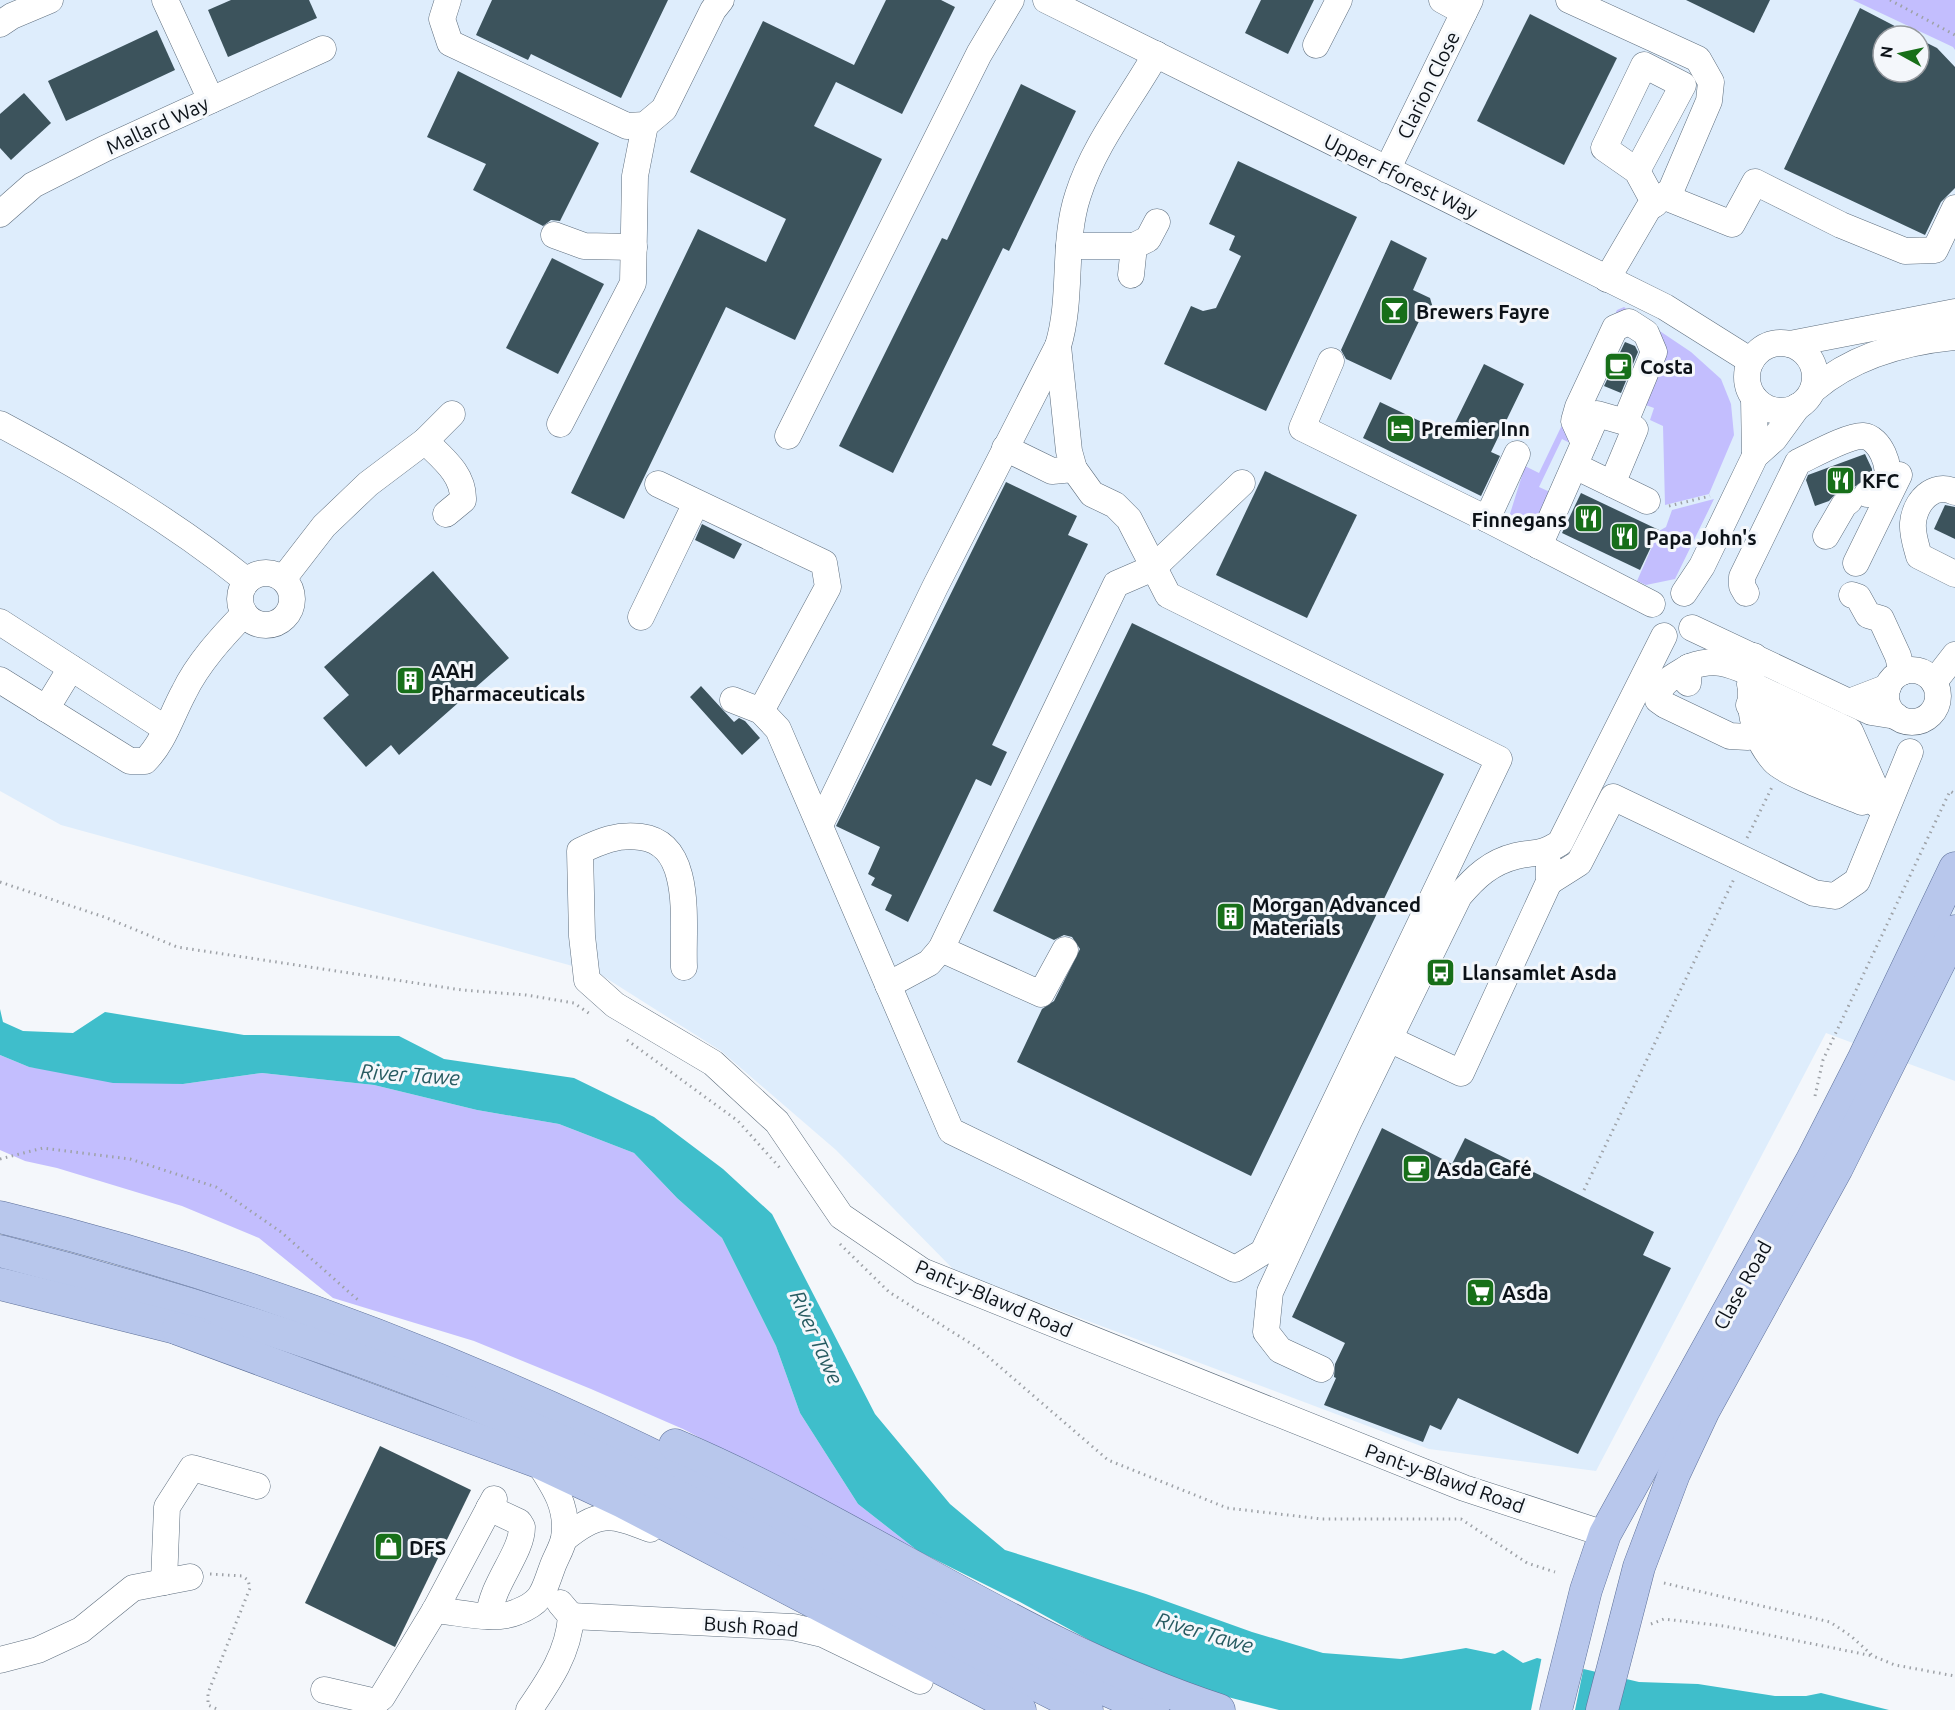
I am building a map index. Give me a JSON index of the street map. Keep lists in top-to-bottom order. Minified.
{"streets":{"main road":["Clase Road"],"street":["Clarion Close","Mallard Way","Upper Fforest Way","Pant-y-Blawd Road","Bush Road"]},"crossings":[["Clarion Close","Upper Fforest Way"],["Clase Road","Pant-y-Blawd Road"]],"water":["River Tawe"],"places":{"bar":["Brewers Fayre"],"cafe":["Costa","Asda Café"],"hotel":["Premier Inn"],"restaurant":["KFC","Finnegans","Papa John's"],"building":["AAH Pharmaceuticals","Morgan Advanced Materials"],"bus stop":["Llansamlet Asda"],"supermarket":["Asda"],"shop":["DFS"]},"north":"left"}
